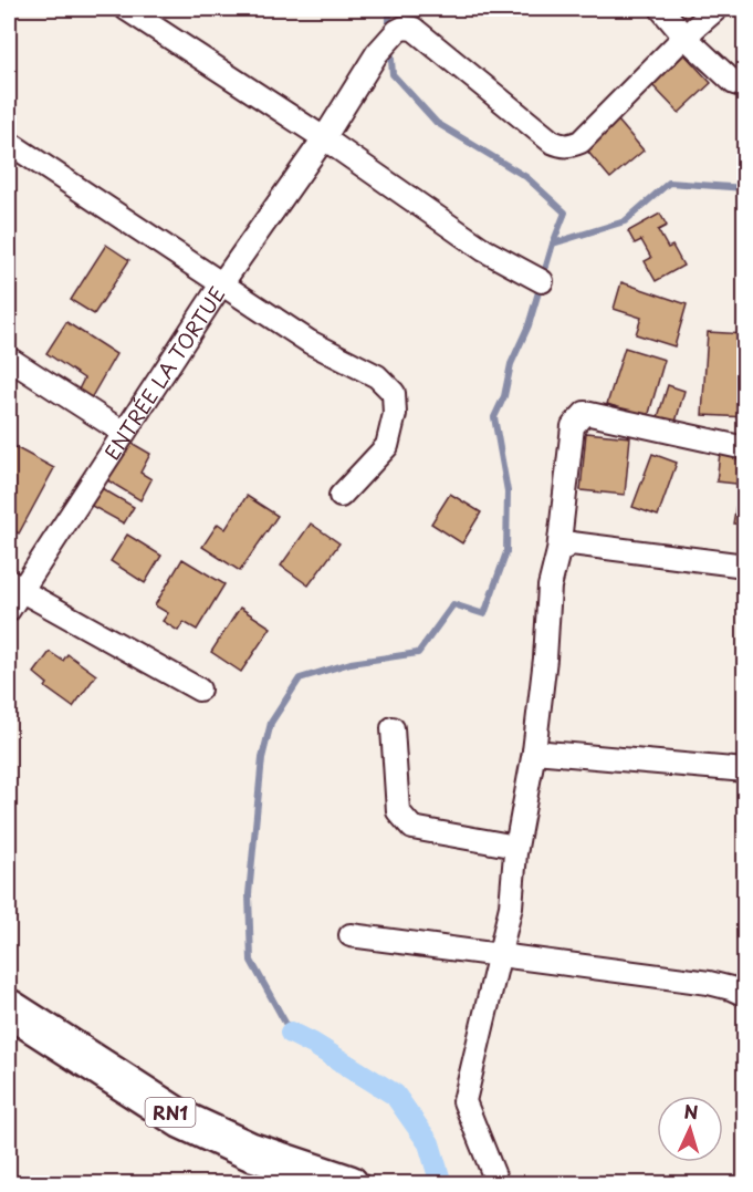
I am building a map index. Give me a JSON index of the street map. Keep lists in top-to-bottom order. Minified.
{"streets":{"highway":["RN1"],"street":["ENTRÉE LA TORTUE"]},"north":"top"}
